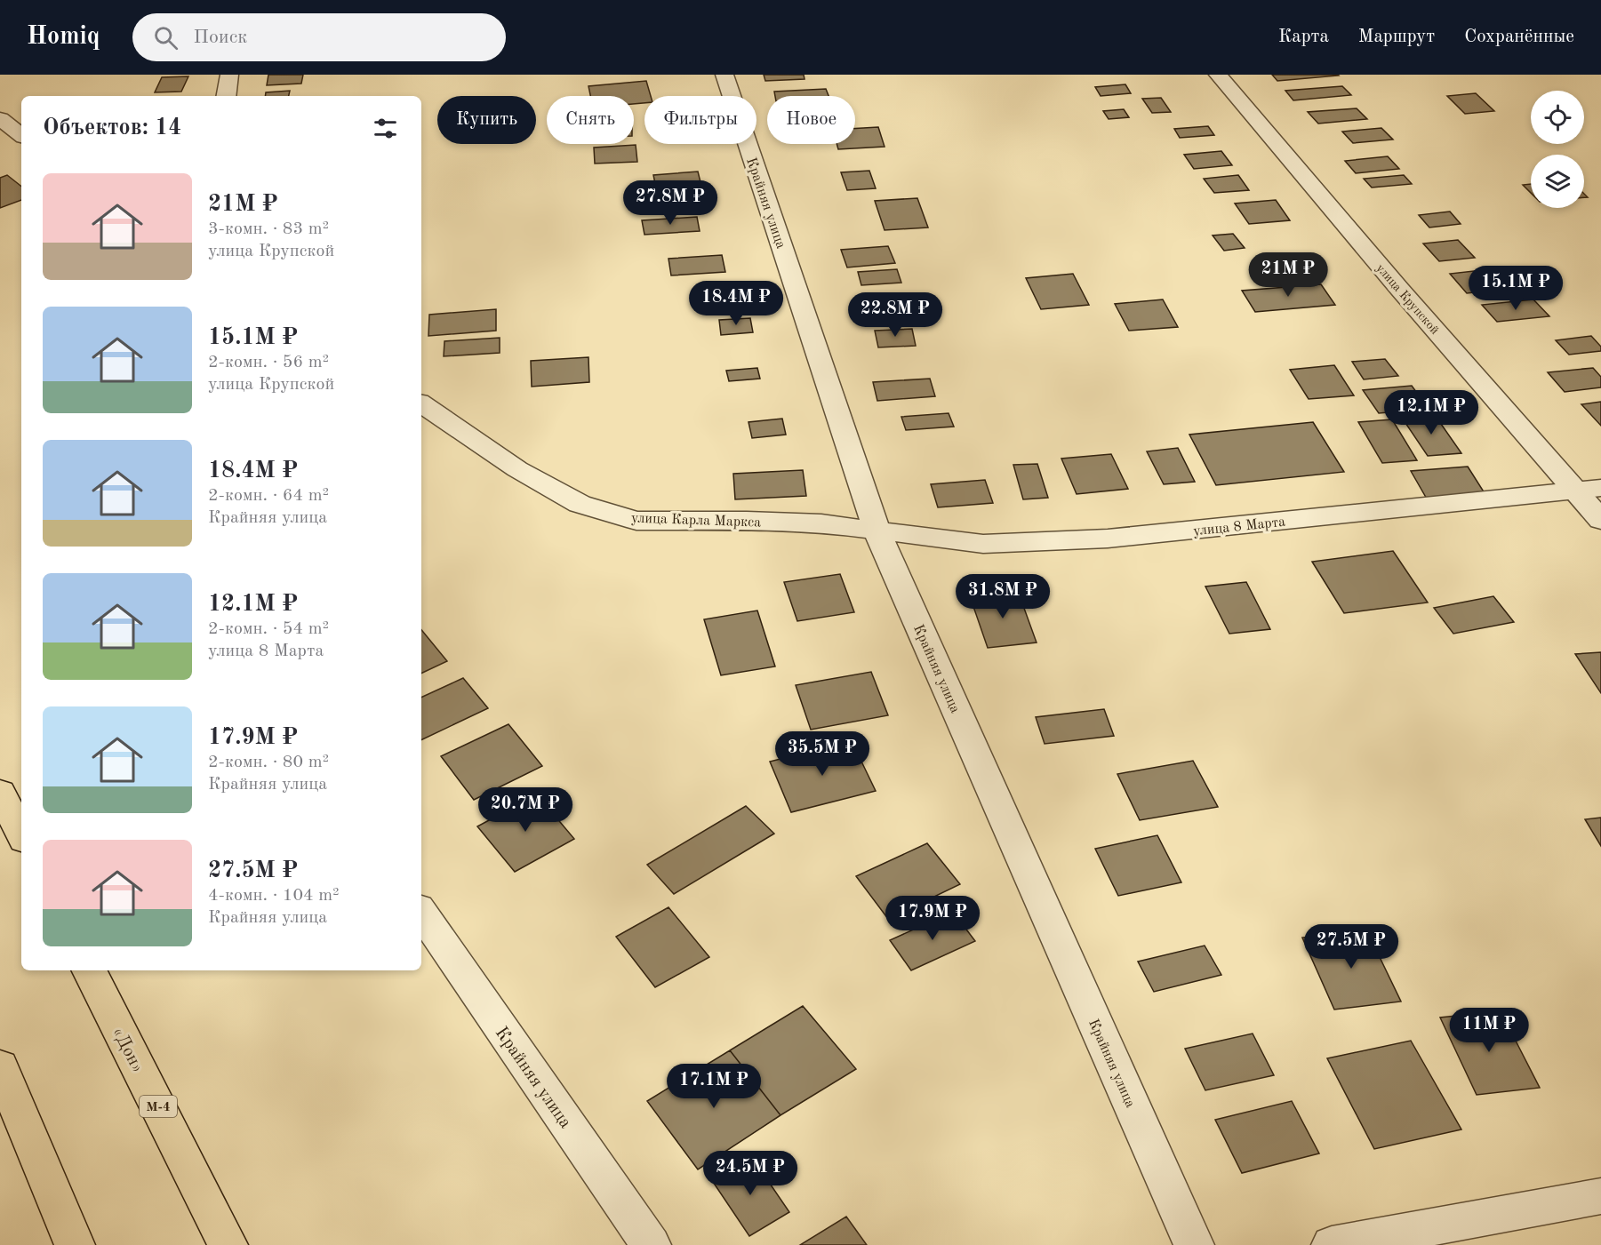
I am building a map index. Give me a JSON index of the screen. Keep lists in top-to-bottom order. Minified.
{"streets":{"highway":["«Дон»","М-4"],"street":["Крайняя улица","улица Крупской","улица Карла Маркса","улица 8 Марта"]},"crossings":[["Крайняя улица","улица Карла Маркса"],["Крайняя улица","улица 8 Марта"],["улица Крупской","улица 8 Марта"],["улица Карла Маркса","улица 8 Марта"]],"page":{"header":"Homiq","search":"Поиск","nav":["Карта","Маршрут","Сохранённые"],"chip":["Купить","Снять","Фильтры","Новое"],"heading":"Объектов: 14","list":[{"name":"21M ₽","note":"3-комн. · 83 m² · улица Крупской"},{"name":"15.1M ₽","note":"2-комн. · 56 m² · улица Крупской"},{"name":"18.4M ₽","note":"2-комн. · 64 m² · Крайняя улица"},{"name":"12.1M ₽","note":"2-комн. · 54 m² · улица 8 Марта"},{"name":"17.9M ₽","note":"2-комн. · 80 m² · Крайняя улица"},{"name":"27.5M ₽","note":"4-комн. · 104 m² · Крайняя улица"}],"price":["27.8M ₽","21M ₽","15.1M ₽","18.4M ₽","22.8M ₽","12.1M ₽","31.8M ₽","35.5M ₽","20.7M ₽","17.9M ₽","27.5M ₽","11M ₽","17.1M ₽","24.5M ₽"]}}
